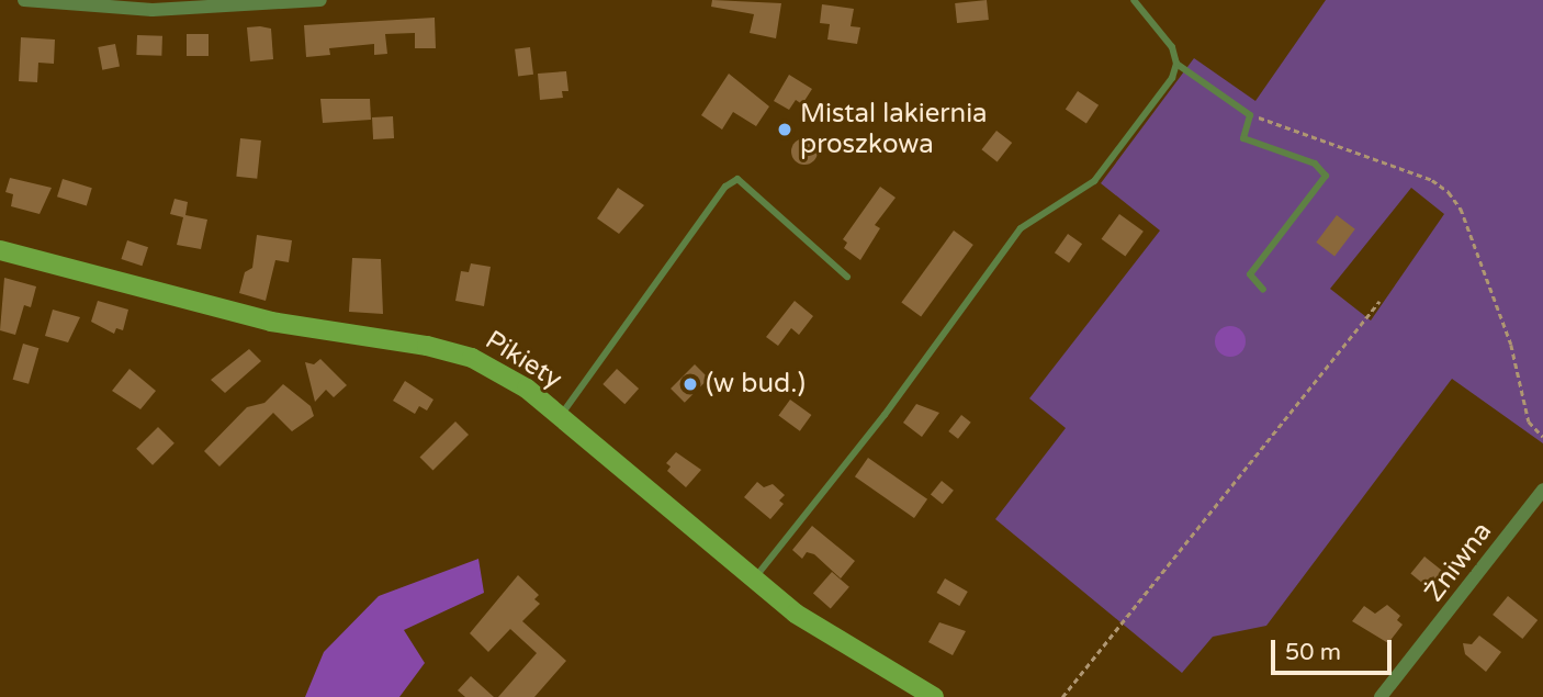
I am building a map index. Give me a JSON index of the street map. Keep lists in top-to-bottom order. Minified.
{"streets":{"street":["Pikiety","Żniwna"]},"places":["Mistal lakiernia proszkowa","(w bud.)"],"scale_bar":"50 m"}
